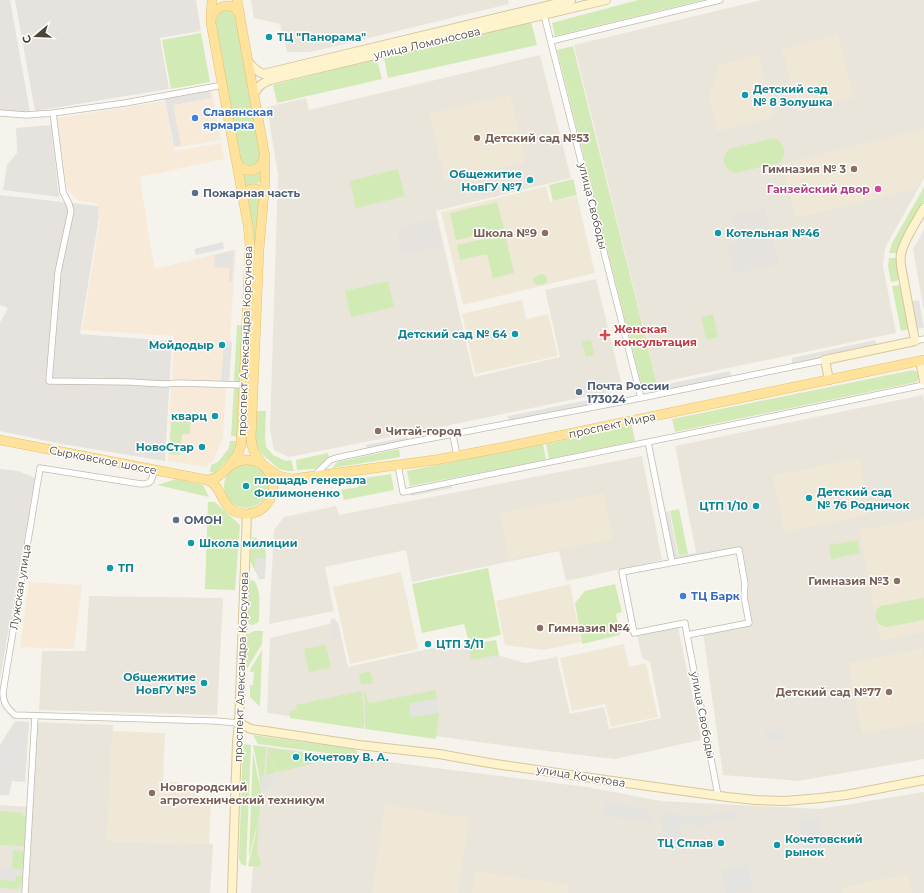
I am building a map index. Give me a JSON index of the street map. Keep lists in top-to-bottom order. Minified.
{"streets":{"main road":["улица Ломоносова","проспект Александра Корсунова","проспект Мира","Сырковское шоссе","улица Кочетова"],"street":["улица Свободы","Лужская улица"]},"crossings":[["улица Ломоносова","улица Свободы"],["улица Свободы","улица Кочетова"],["проспект Александра Корсунова","проспект Мира"],["проспект Александра Корсунова","улица Кочетова"],["Сырковское шоссе","Лужская улица"]],"places":{"other":["ТЦ \"Панорама\"","Детский сад № 8 Золушка","Славянская ярмарка","Детский сад №53","Гимназия № 3","Общежитие НовГУ №7","Ганзейский двор","Пожарная часть","Школа №9","Котельная №46","Детский сад № 64","Мойдодыр","Почта России 173024","кварц","Читай-город","НовоСтар","площадь генерала Филимоненко","Детский сад № 76 Родничок","ЦТП 1/10","ОМОН","Школа милиции","ТП","Гимназия №3","ТЦ Барк","Гимназия №4","ЦТП 3/11","Общежитие НовГУ №5","Детский сад №77","Кочетову В. А.","Новгородский агротехнический техникум","ТЦ Сплав","Кочетовский рынок"],"health":["Женская консультация"]},"north":"left"}
